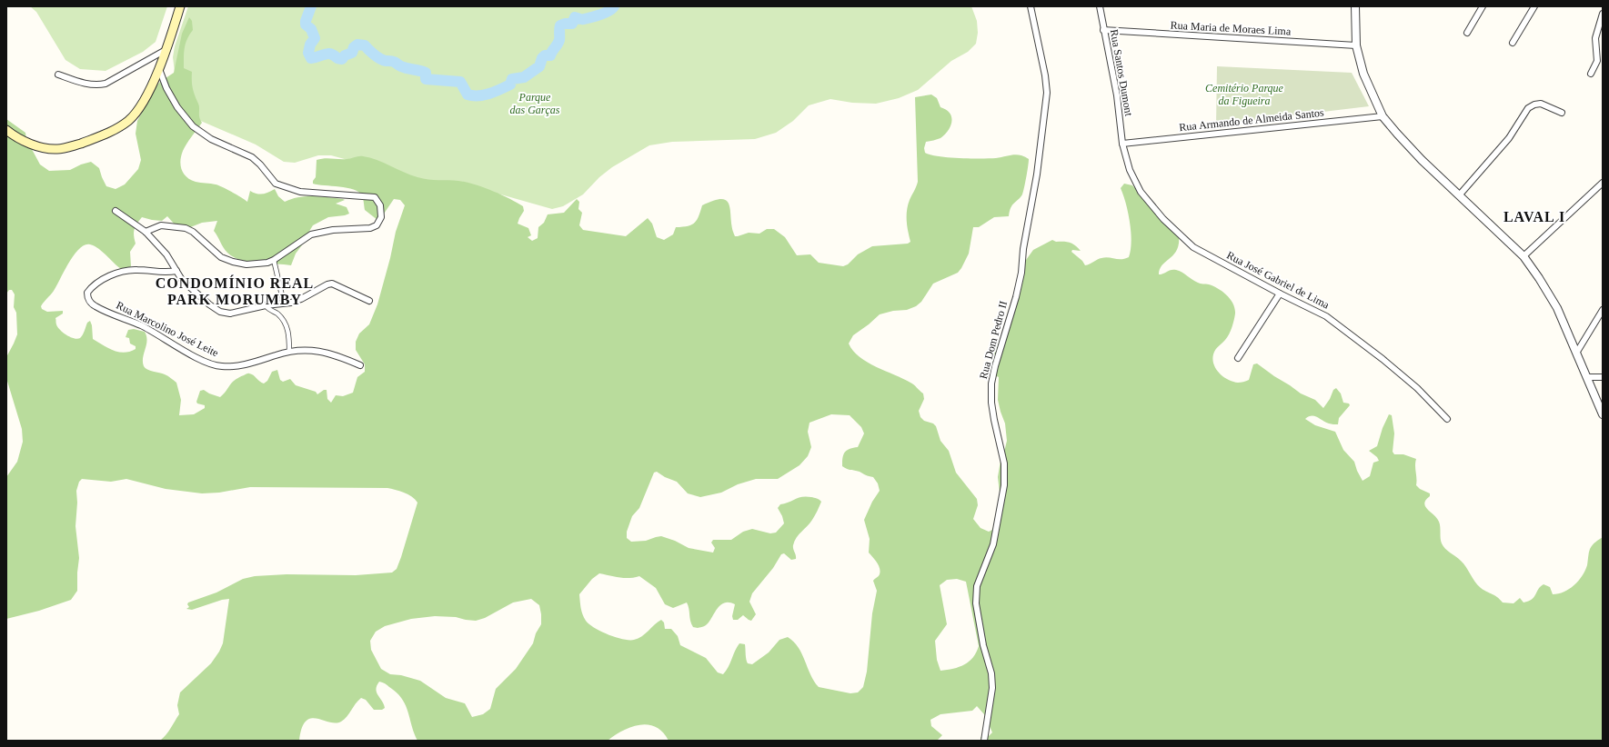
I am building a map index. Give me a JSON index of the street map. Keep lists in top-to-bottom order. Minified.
{"streets":{"street":["Rua Maria de Moraes Lima","Rua Santos Dumont","Rua Armando de Almeida Santos","Rua José Gabriel de Lima","Rua Marcolino José Leite","Rua Dom Pedro II"]},"crossings":[["Rua Maria de Moraes Lima","Rua Santos Dumont"],["Rua Santos Dumont","Rua Armando de Almeida Santos"],["Rua Santos Dumont","Rua José Gabriel de Lima"],["Rua Armando de Almeida Santos","Rua José Gabriel de Lima"]],"districts":["LAVAL I","CONDOMÍNIO REAL PARK MORUMBY"],"parks":["Cemitério Parque da Figueira","Parque das Garças"]}
